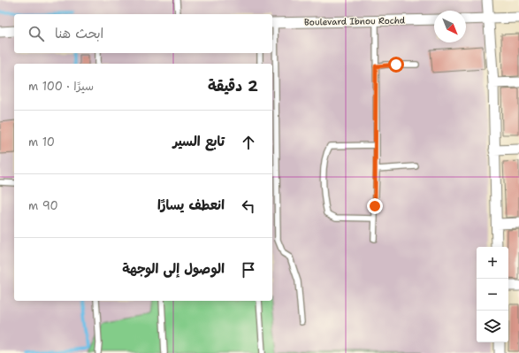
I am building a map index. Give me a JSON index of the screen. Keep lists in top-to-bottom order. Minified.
{"streets":{"street":["Boulevard Ibnou Rochd"]},"north":"bottom right","page":{"search":"ابحث هنا","heading":["2 دقيقة","سيرًا · 100 m"],"list":[["تابع السير","10 m"],["انعطف يسارًا","90 m"],"الوصول إلى الوجهة"],"map_buttons":["+","−"]}}
